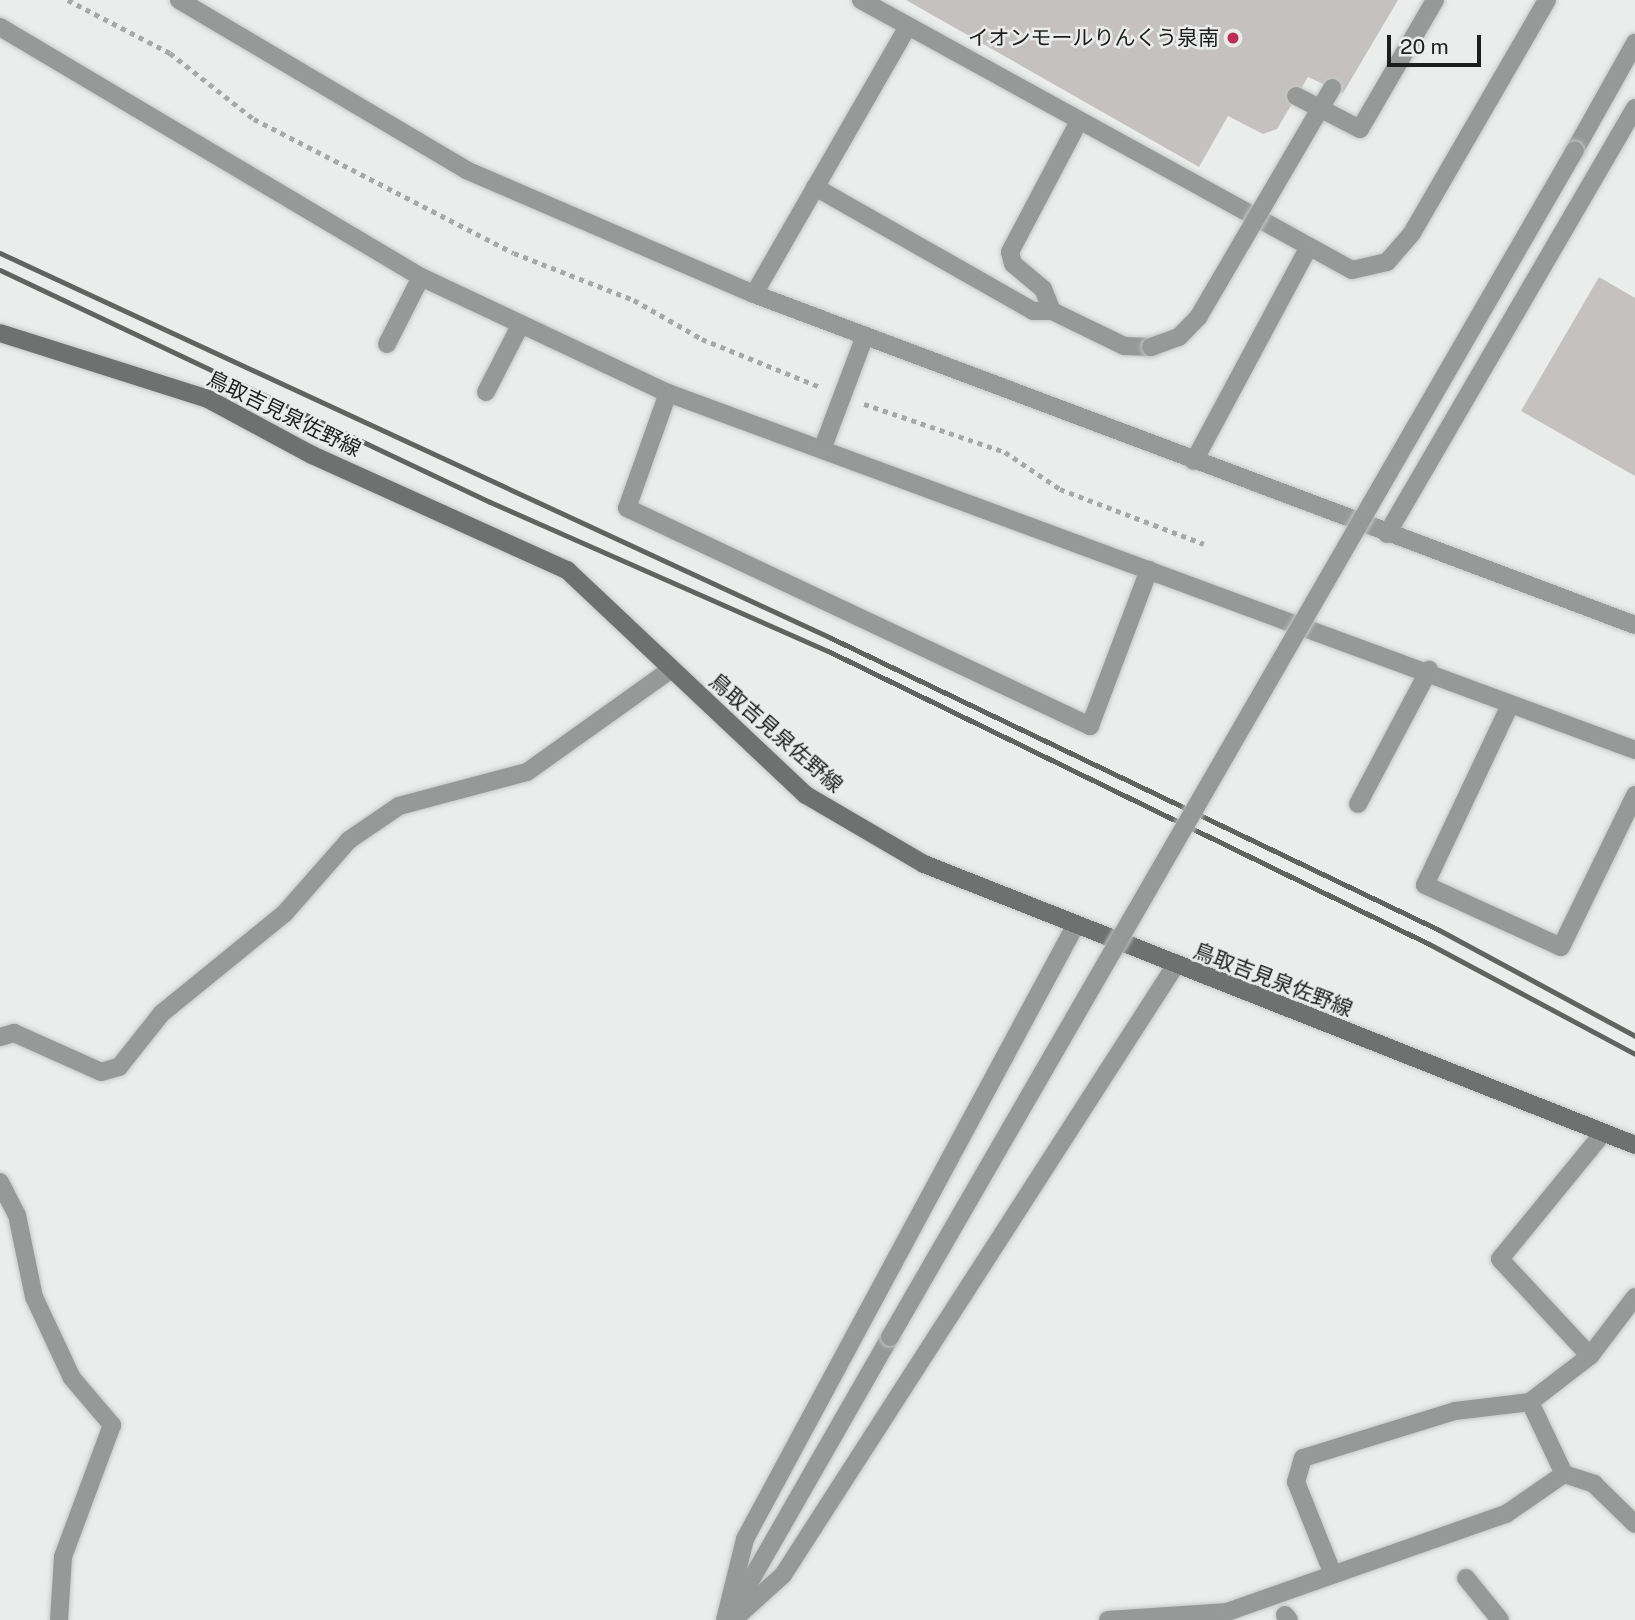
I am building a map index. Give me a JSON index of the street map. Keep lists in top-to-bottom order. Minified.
{"streets":{"main road":["鳥取吉見泉佐野線"]},"places":["イオンモールりんくう泉南"],"scale_bar":"20 m"}
